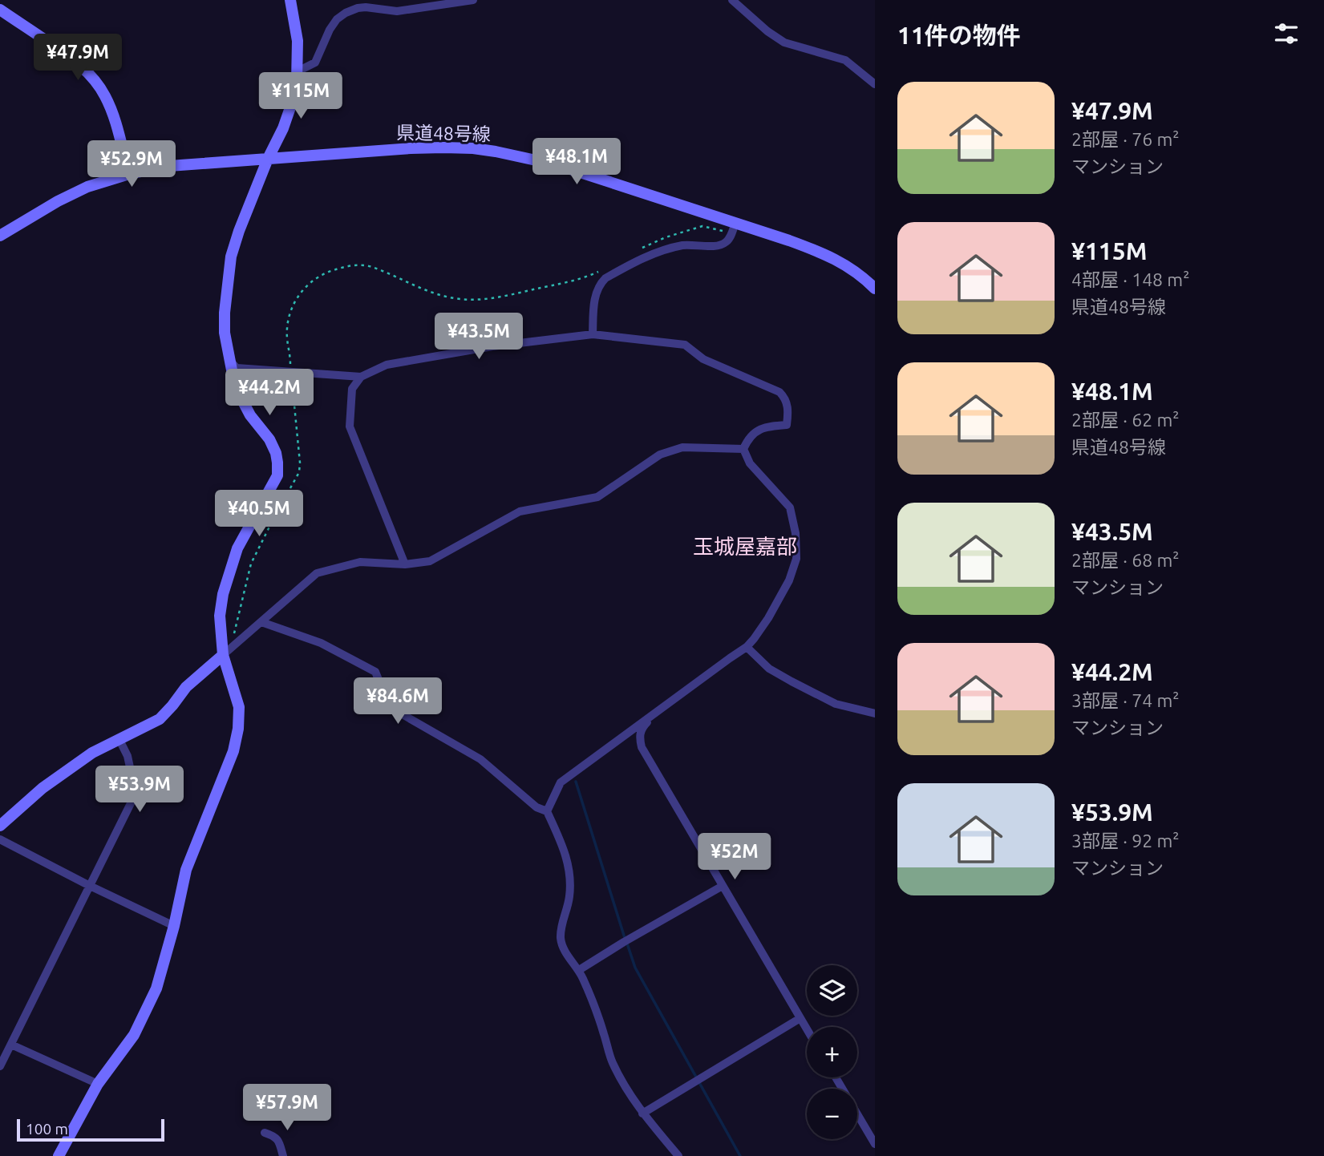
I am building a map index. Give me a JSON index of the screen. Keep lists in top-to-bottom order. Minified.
{"streets":{"street":["県道48号線"]},"districts":["玉城屋嘉部"],"scale_bar":"100 m","page":{"heading":"11件の物件","price":["¥47.9M","¥115M","¥48.1M","¥52.9M","¥43.5M","¥44.2M","¥40.5M","¥84.6M","¥53.9M","¥52M","¥57.9M"],"list":[{"name":"¥47.9M","note":"2部屋 · 76 m² · マンション"},{"name":"¥115M","note":"4部屋 · 148 m² · 県道48号線"},{"name":"¥48.1M","note":"2部屋 · 62 m² · 県道48号線"},{"name":"¥43.5M","note":"2部屋 · 68 m² · マンション"},{"name":"¥44.2M","note":"3部屋 · 74 m² · マンション"},{"name":"¥53.9M","note":"3部屋 · 92 m² · マンション"}],"map_buttons":["+","−"],"scale":"100 m"}}
